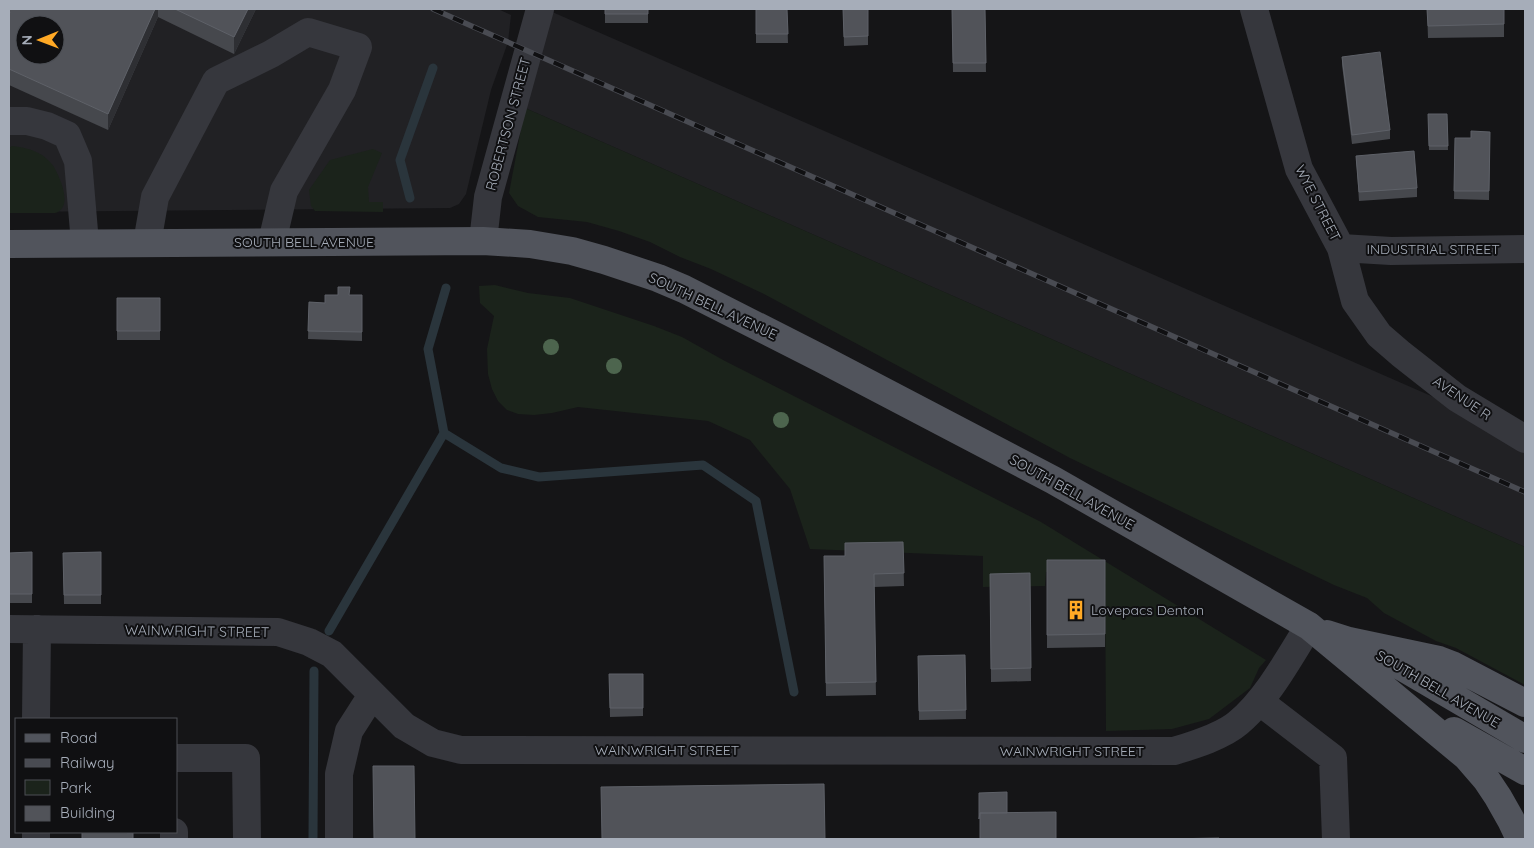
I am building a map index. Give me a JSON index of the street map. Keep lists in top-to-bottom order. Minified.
{"streets":{"main road":["SOUTH BELL AVENUE"],"street":["ROBERTSON STREET","WYE STREET","INDUSTRIAL STREET","AVENUE R","WAINWRIGHT STREET"]},"crossings":[["ROBERTSON STREET","SOUTH BELL AVENUE"],["WYE STREET","INDUSTRIAL STREET"],["WYE STREET","AVENUE R"],["SOUTH BELL AVENUE","WAINWRIGHT STREET"]],"places":{"building":["Lovepacs Denton"]},"legend":["Road","Railway","Park","Building"],"north":"left"}
